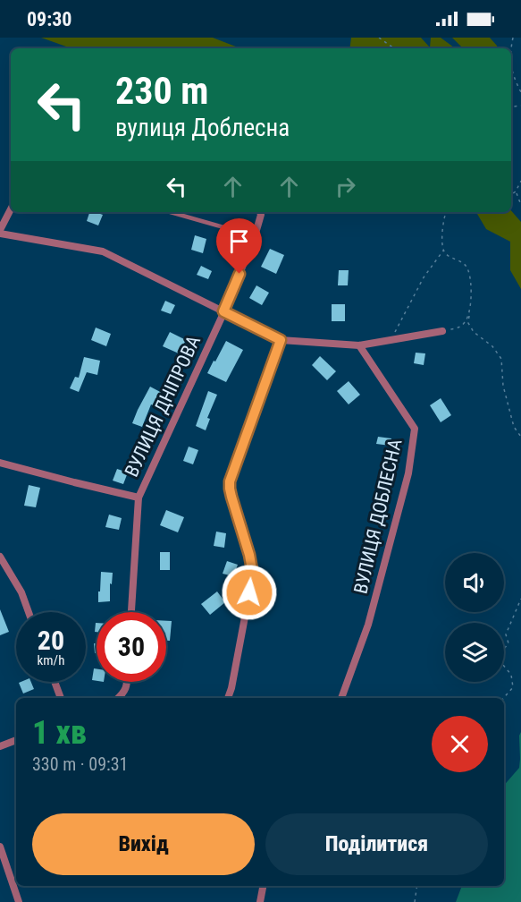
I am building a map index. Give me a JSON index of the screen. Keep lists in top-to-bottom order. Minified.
{"streets":{"street":["ВУЛИЦЯ ДНІПРОВА","ВУЛИЦЯ ДОБЛЕСНА"]},"page":{"status":"09:30","turn":["230 m","вулиця Доблесна"],"speed":"20 km/h","limit":"30","heading":["1 хв","330 m · 09:31"],"buttons":["Вихід","Поділитися"]}}
